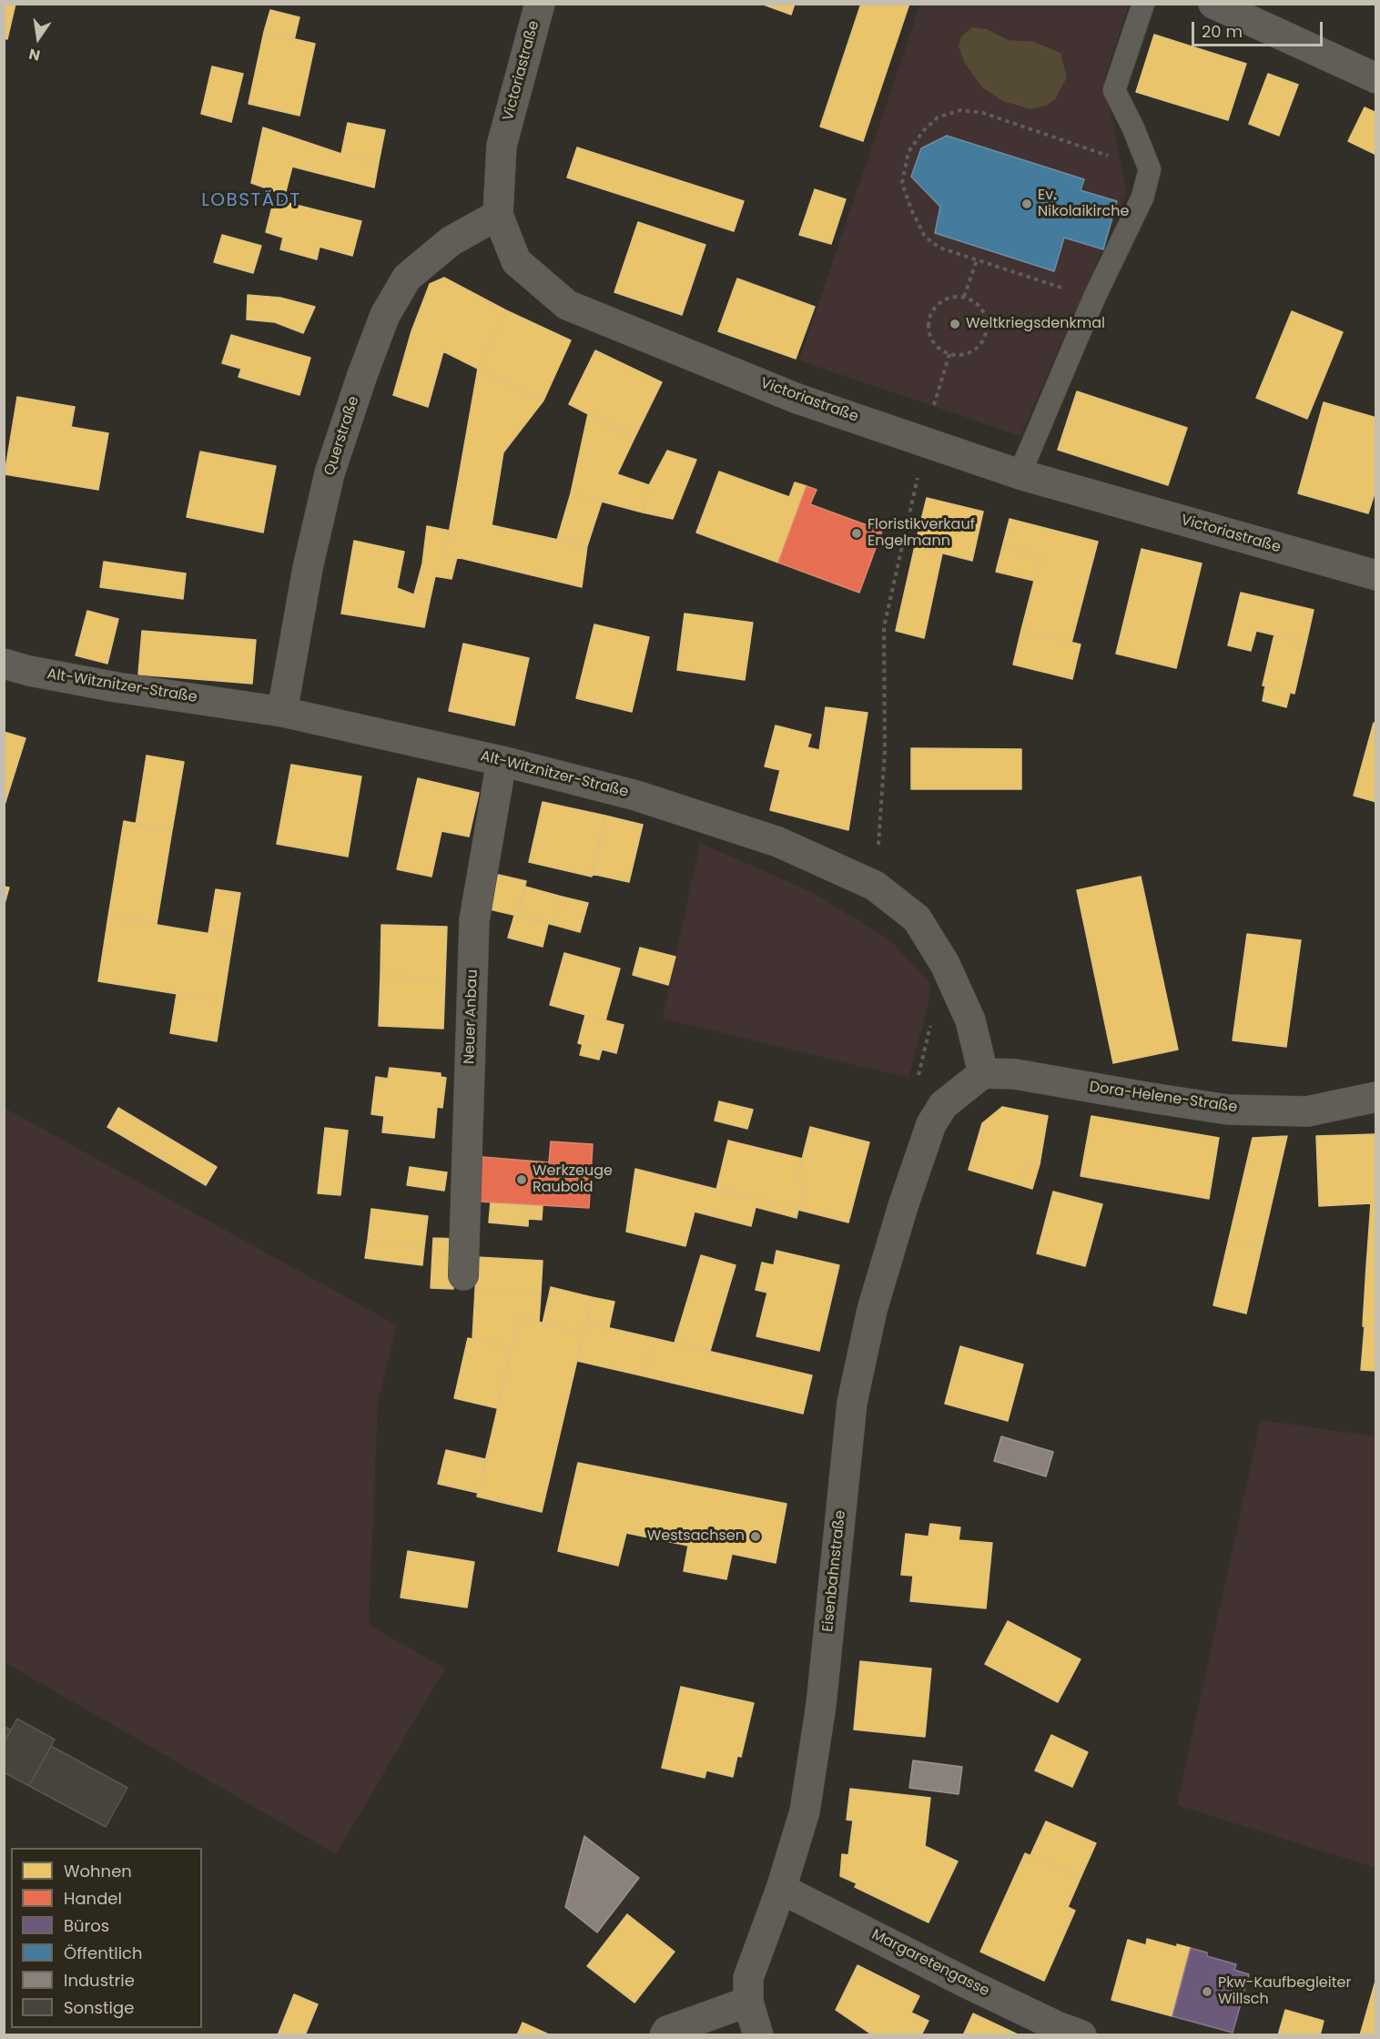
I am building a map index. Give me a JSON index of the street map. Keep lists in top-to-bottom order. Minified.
{"streets":{"street":["Victoriastraße","Querstraße","Alt-Witznitzer-Straße","Neuer Anbau","Dora-Helene-Straße","Eisenbahnstraße","Margaretengasse"]},"crossings":[["Victoriastraße","Querstraße"],["Querstraße","Alt-Witznitzer-Straße"],["Alt-Witznitzer-Straße","Neuer Anbau"],["Alt-Witznitzer-Straße","Dora-Helene-Straße"],["Alt-Witznitzer-Straße","Eisenbahnstraße"],["Dora-Helene-Straße","Eisenbahnstraße"],["Eisenbahnstraße","Margaretengasse"]],"districts":["LOBSTÄDT"],"places":["Ev. Nikolaikirche","Weltkriegsdenkmal","Floristikverkauf Engelmann","Werkzeuge Raubold","Westsachsen","Pkw-Kaufbegleiter Willsch"],"legend":["Wohnen","Handel","Büros","Öffentlich","Industrie","Sonstige"],"scale_bar":"20 m","north":"bottom"}
